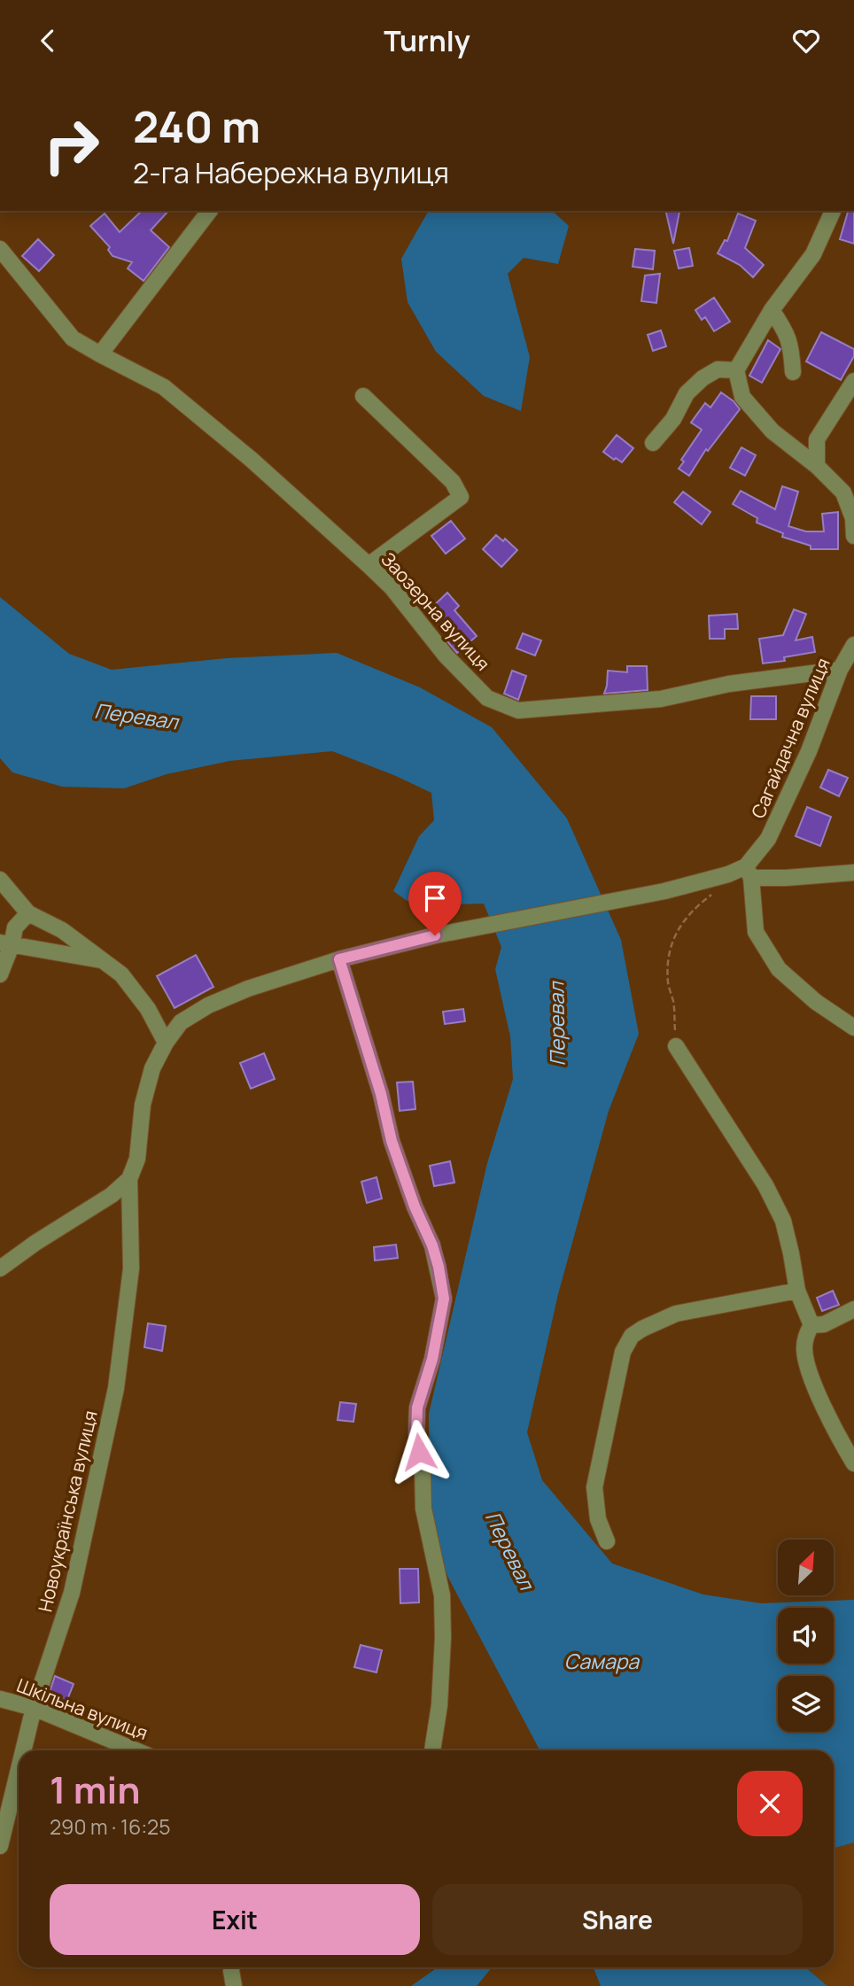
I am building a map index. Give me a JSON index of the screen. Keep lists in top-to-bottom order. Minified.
{"streets":{"street":["Заозерна вулиця","Сагайдачна вулиця","Новоукраїнська вулиця","Шкільна вулиця"]},"crossings":[["Заозерна вулиця","Сагайдачна вулиця"],["Сагайдачна вулиця","Новоукраїнська вулиця"],["Новоукраїнська вулиця","Шкільна вулиця"]],"water":["Перевал","Самара"],"north":"top right","page":{"header":"Turnly","turn":["240 m","2-га Набережна вулиця"],"heading":["1 min","290 m · 16:25"],"buttons":["Exit","Share"]}}
